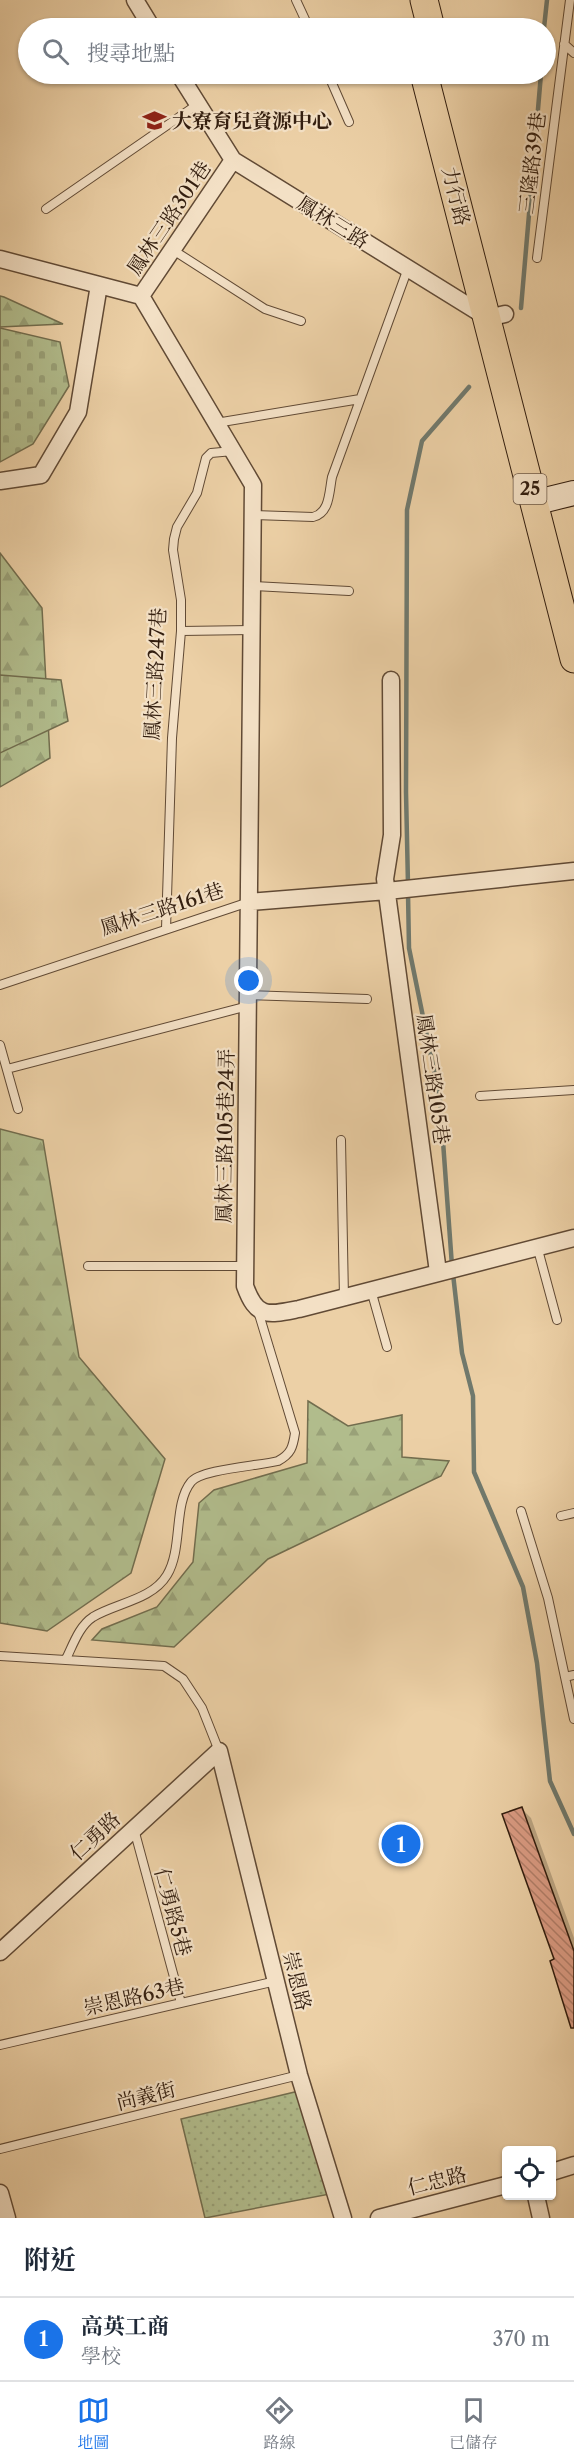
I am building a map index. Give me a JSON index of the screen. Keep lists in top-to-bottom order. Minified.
{"streets":{"main road":["力行路","25"],"street":["鳳林三路301巷","鳳林三路","鳳林三路161巷","鳳林三路105巷","鳳林三路105巷24弄","仁勇路","崇恩路","仁忠路"],"lane":["三隆路39巷","鳳林三路247巷","仁勇路5巷","崇恩路63巷","尚義街"]},"crossings":[["力行路","鳳林三路"],["力行路","25"],["鳳林三路301巷","鳳林三路"],["鳳林三路","25"],["鳳林三路247巷","鳳林三路161巷"],["鳳林三路161巷","鳳林三路105巷24弄"],["仁勇路","仁勇路5巷"],["仁勇路","崇恩路"],["仁勇路5巷","崇恩路63巷"],["崇恩路","崇恩路63巷"],["崇恩路","尚義街"]],"places":{"school or university":["大寮育兒資源中心"]},"page":{"search":"搜尋地點","pins":"1","heading":"附近","list":[{"mark":"1","name":"高英工商","note":"學校","value":"370 m"}],"nav":["地圖","路線","已儲存"]}}
